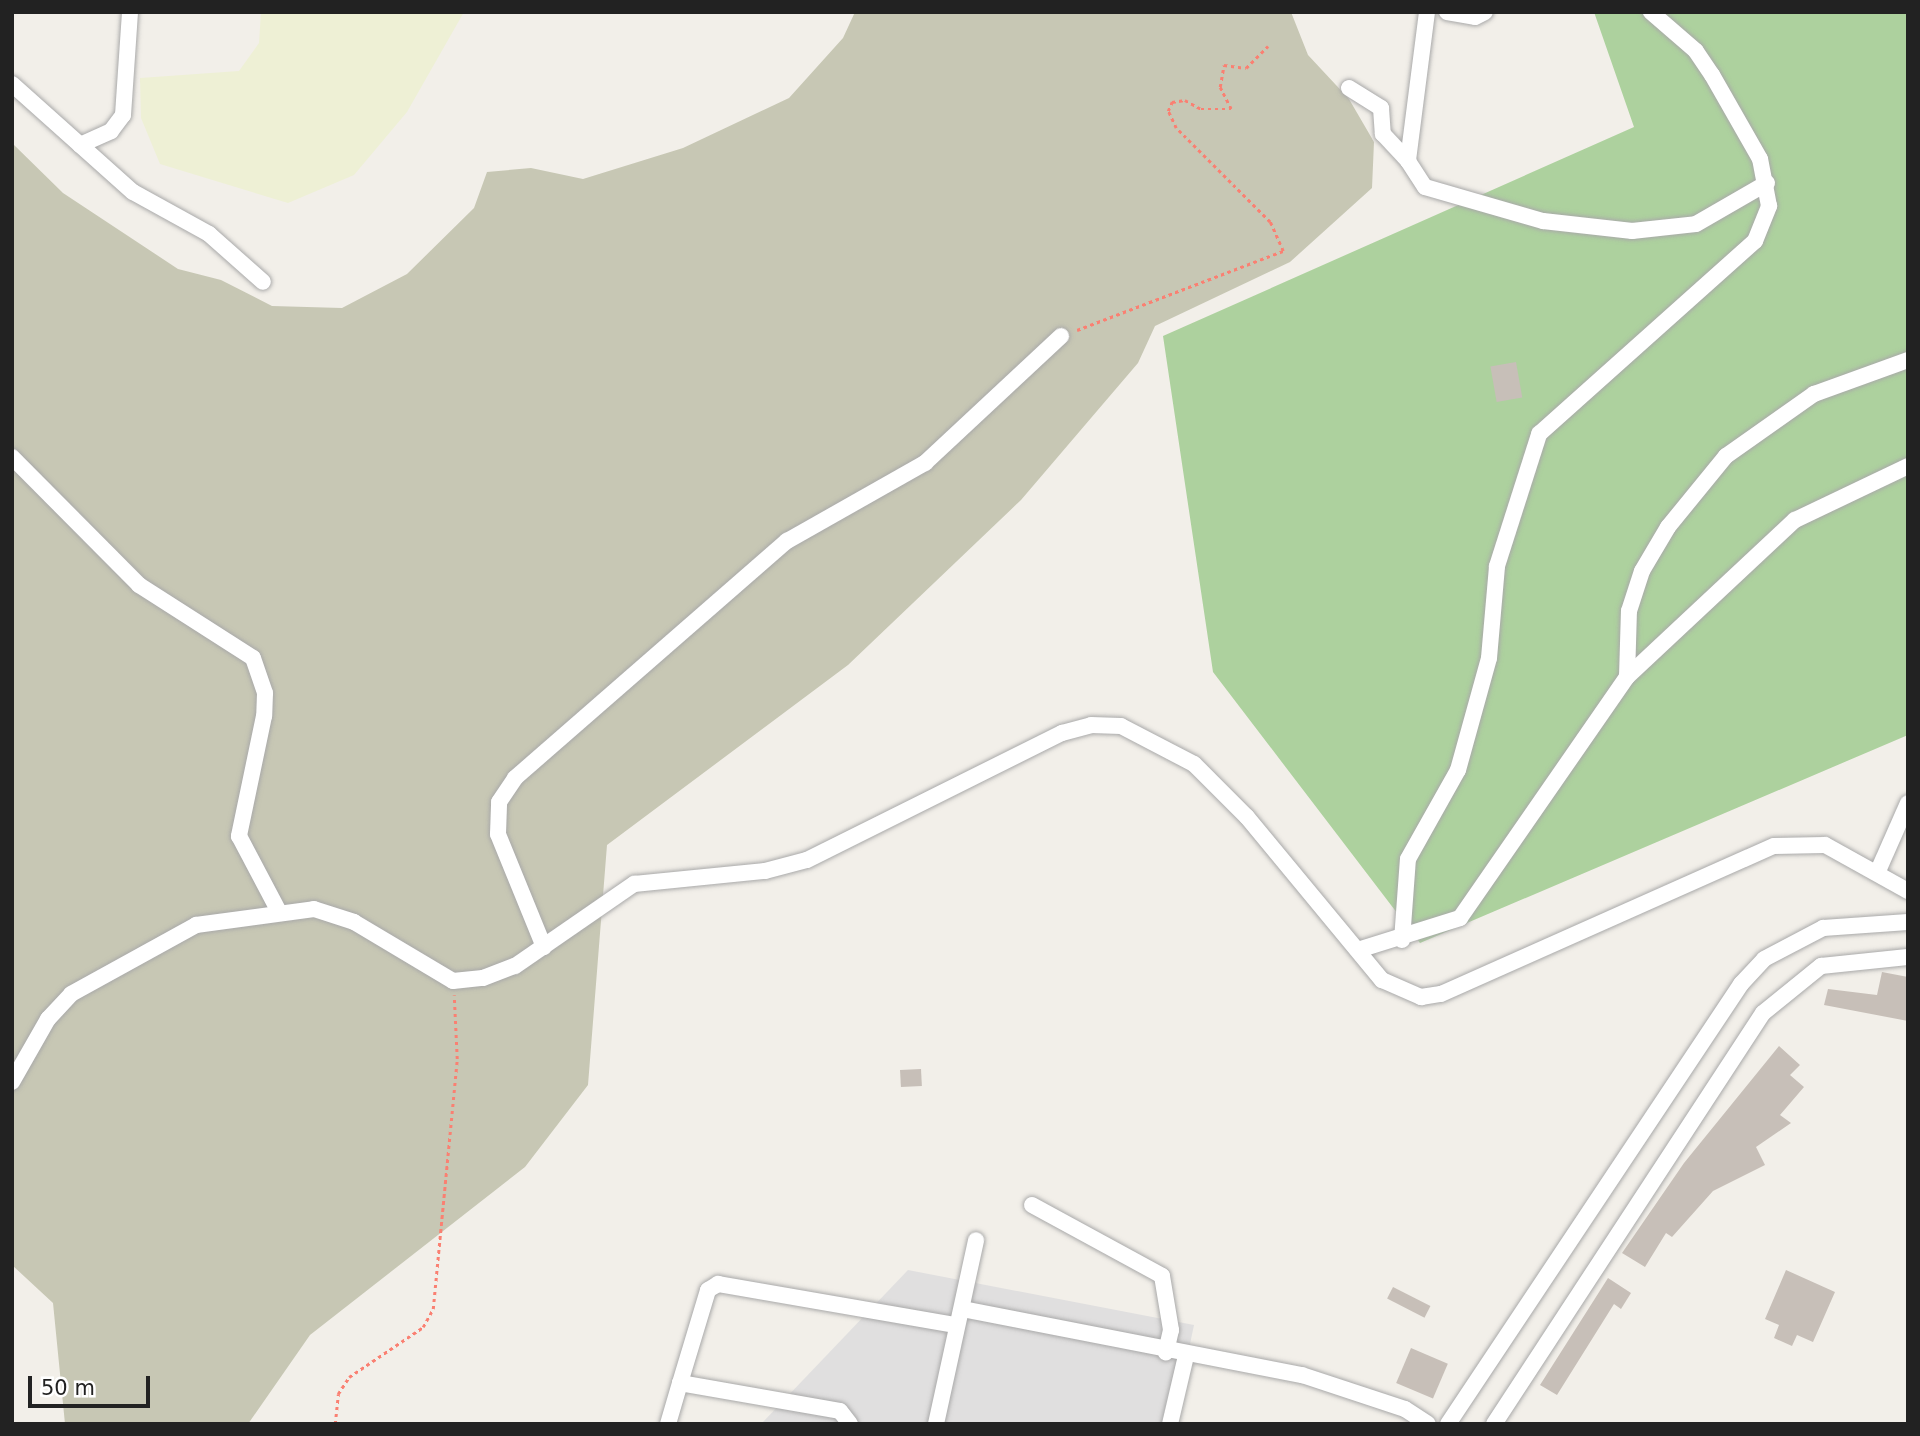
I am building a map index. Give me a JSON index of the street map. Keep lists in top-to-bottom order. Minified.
{"scale_bar":"50 m"}
